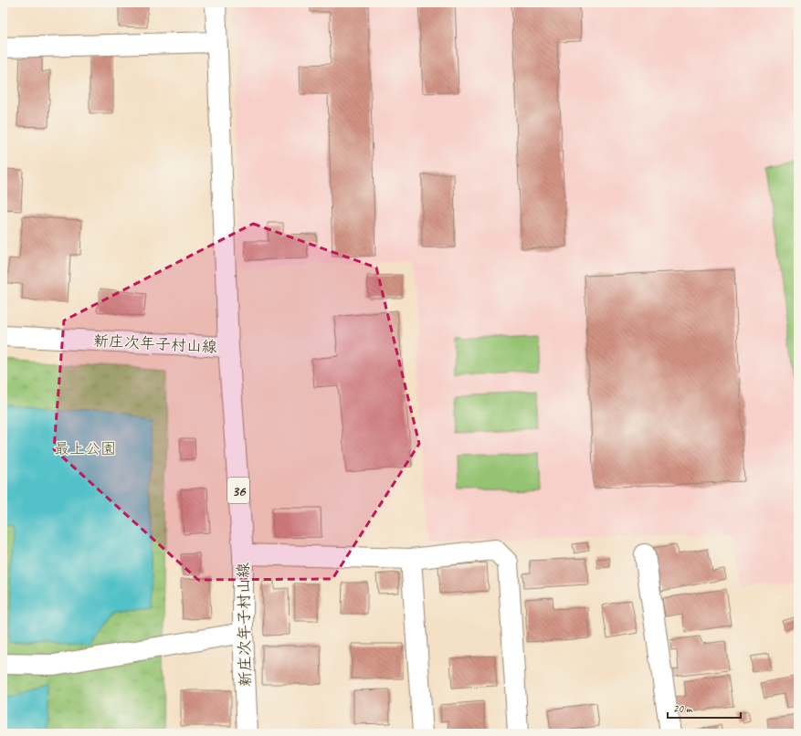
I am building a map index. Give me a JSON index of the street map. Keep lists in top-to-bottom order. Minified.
{"streets":{"street":["新庄次年子村山線","36"]},"parks":["最上公園"],"scale_bar":"20 m"}
